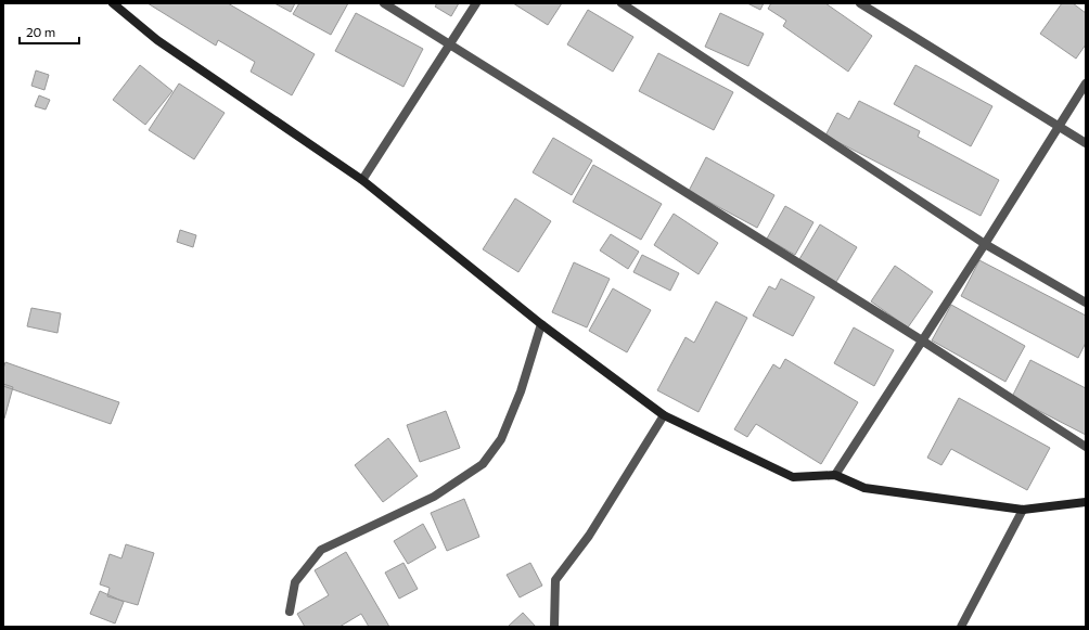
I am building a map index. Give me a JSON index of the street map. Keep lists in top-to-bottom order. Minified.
{"scale_bar":"20 m"}
